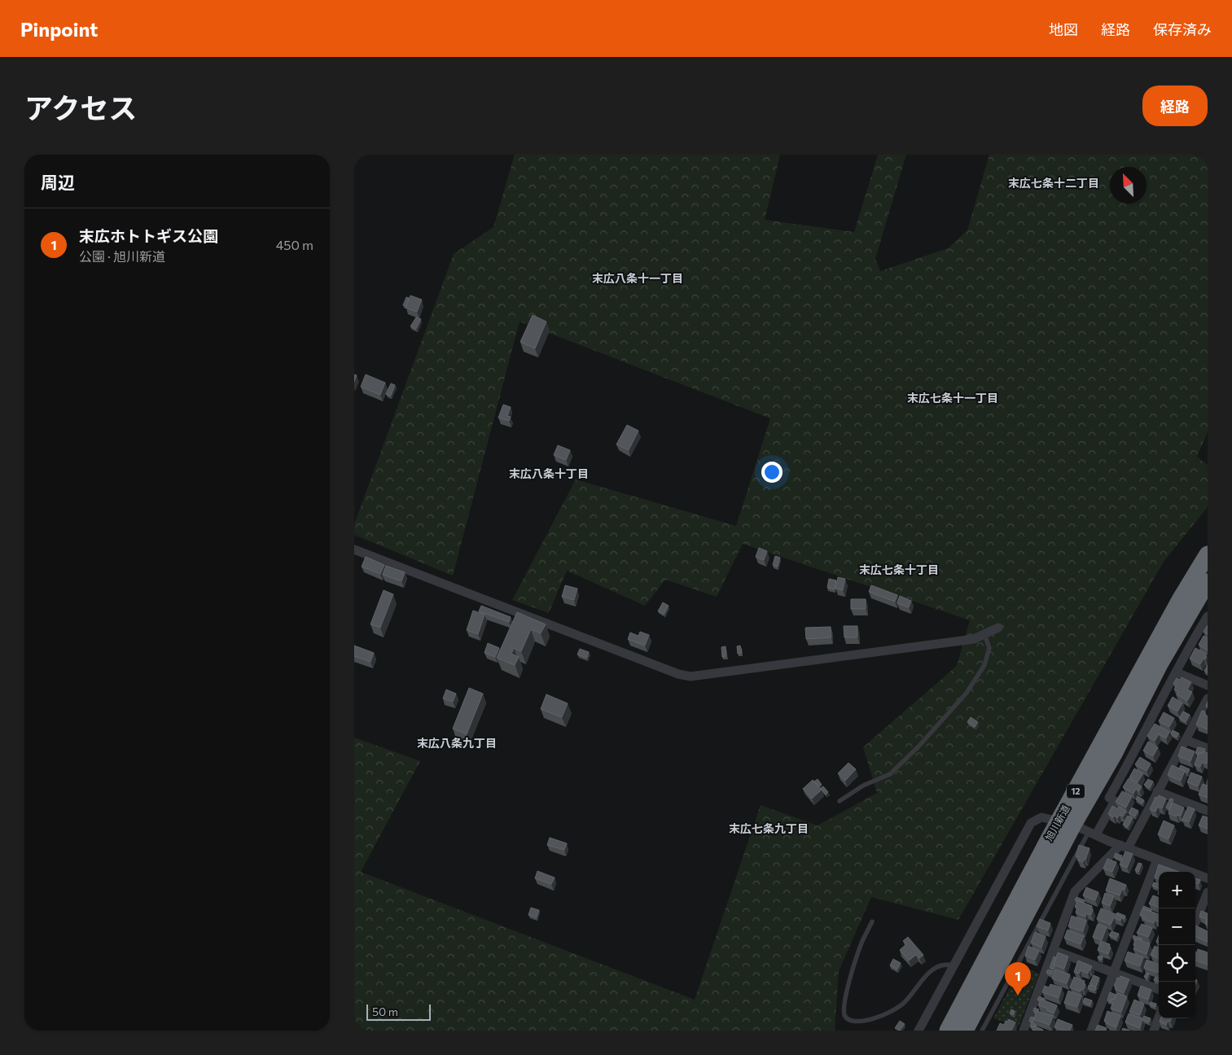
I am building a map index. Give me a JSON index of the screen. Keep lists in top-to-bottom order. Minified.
{"streets":{"highway":["12","旭川新道"]},"districts":["末広七条十二丁目","末広八条十一丁目","末広七条十一丁目","末広八条十丁目","末広七条十丁目","末広八条九丁目","末広七条九丁目"],"scale_bar":"50 m","north":"top left","page":{"header":"Pinpoint","nav":["地図","経路","保存済み"],"title":"アクセス","buttons":"経路","heading":"周辺","list":[{"mark":"1","name":"末広ホトトギス公園","note":"公園 · 旭川新道","value":"450 m"}],"map_buttons":["+","−"],"pins":"1","scale":"50 m"}}
